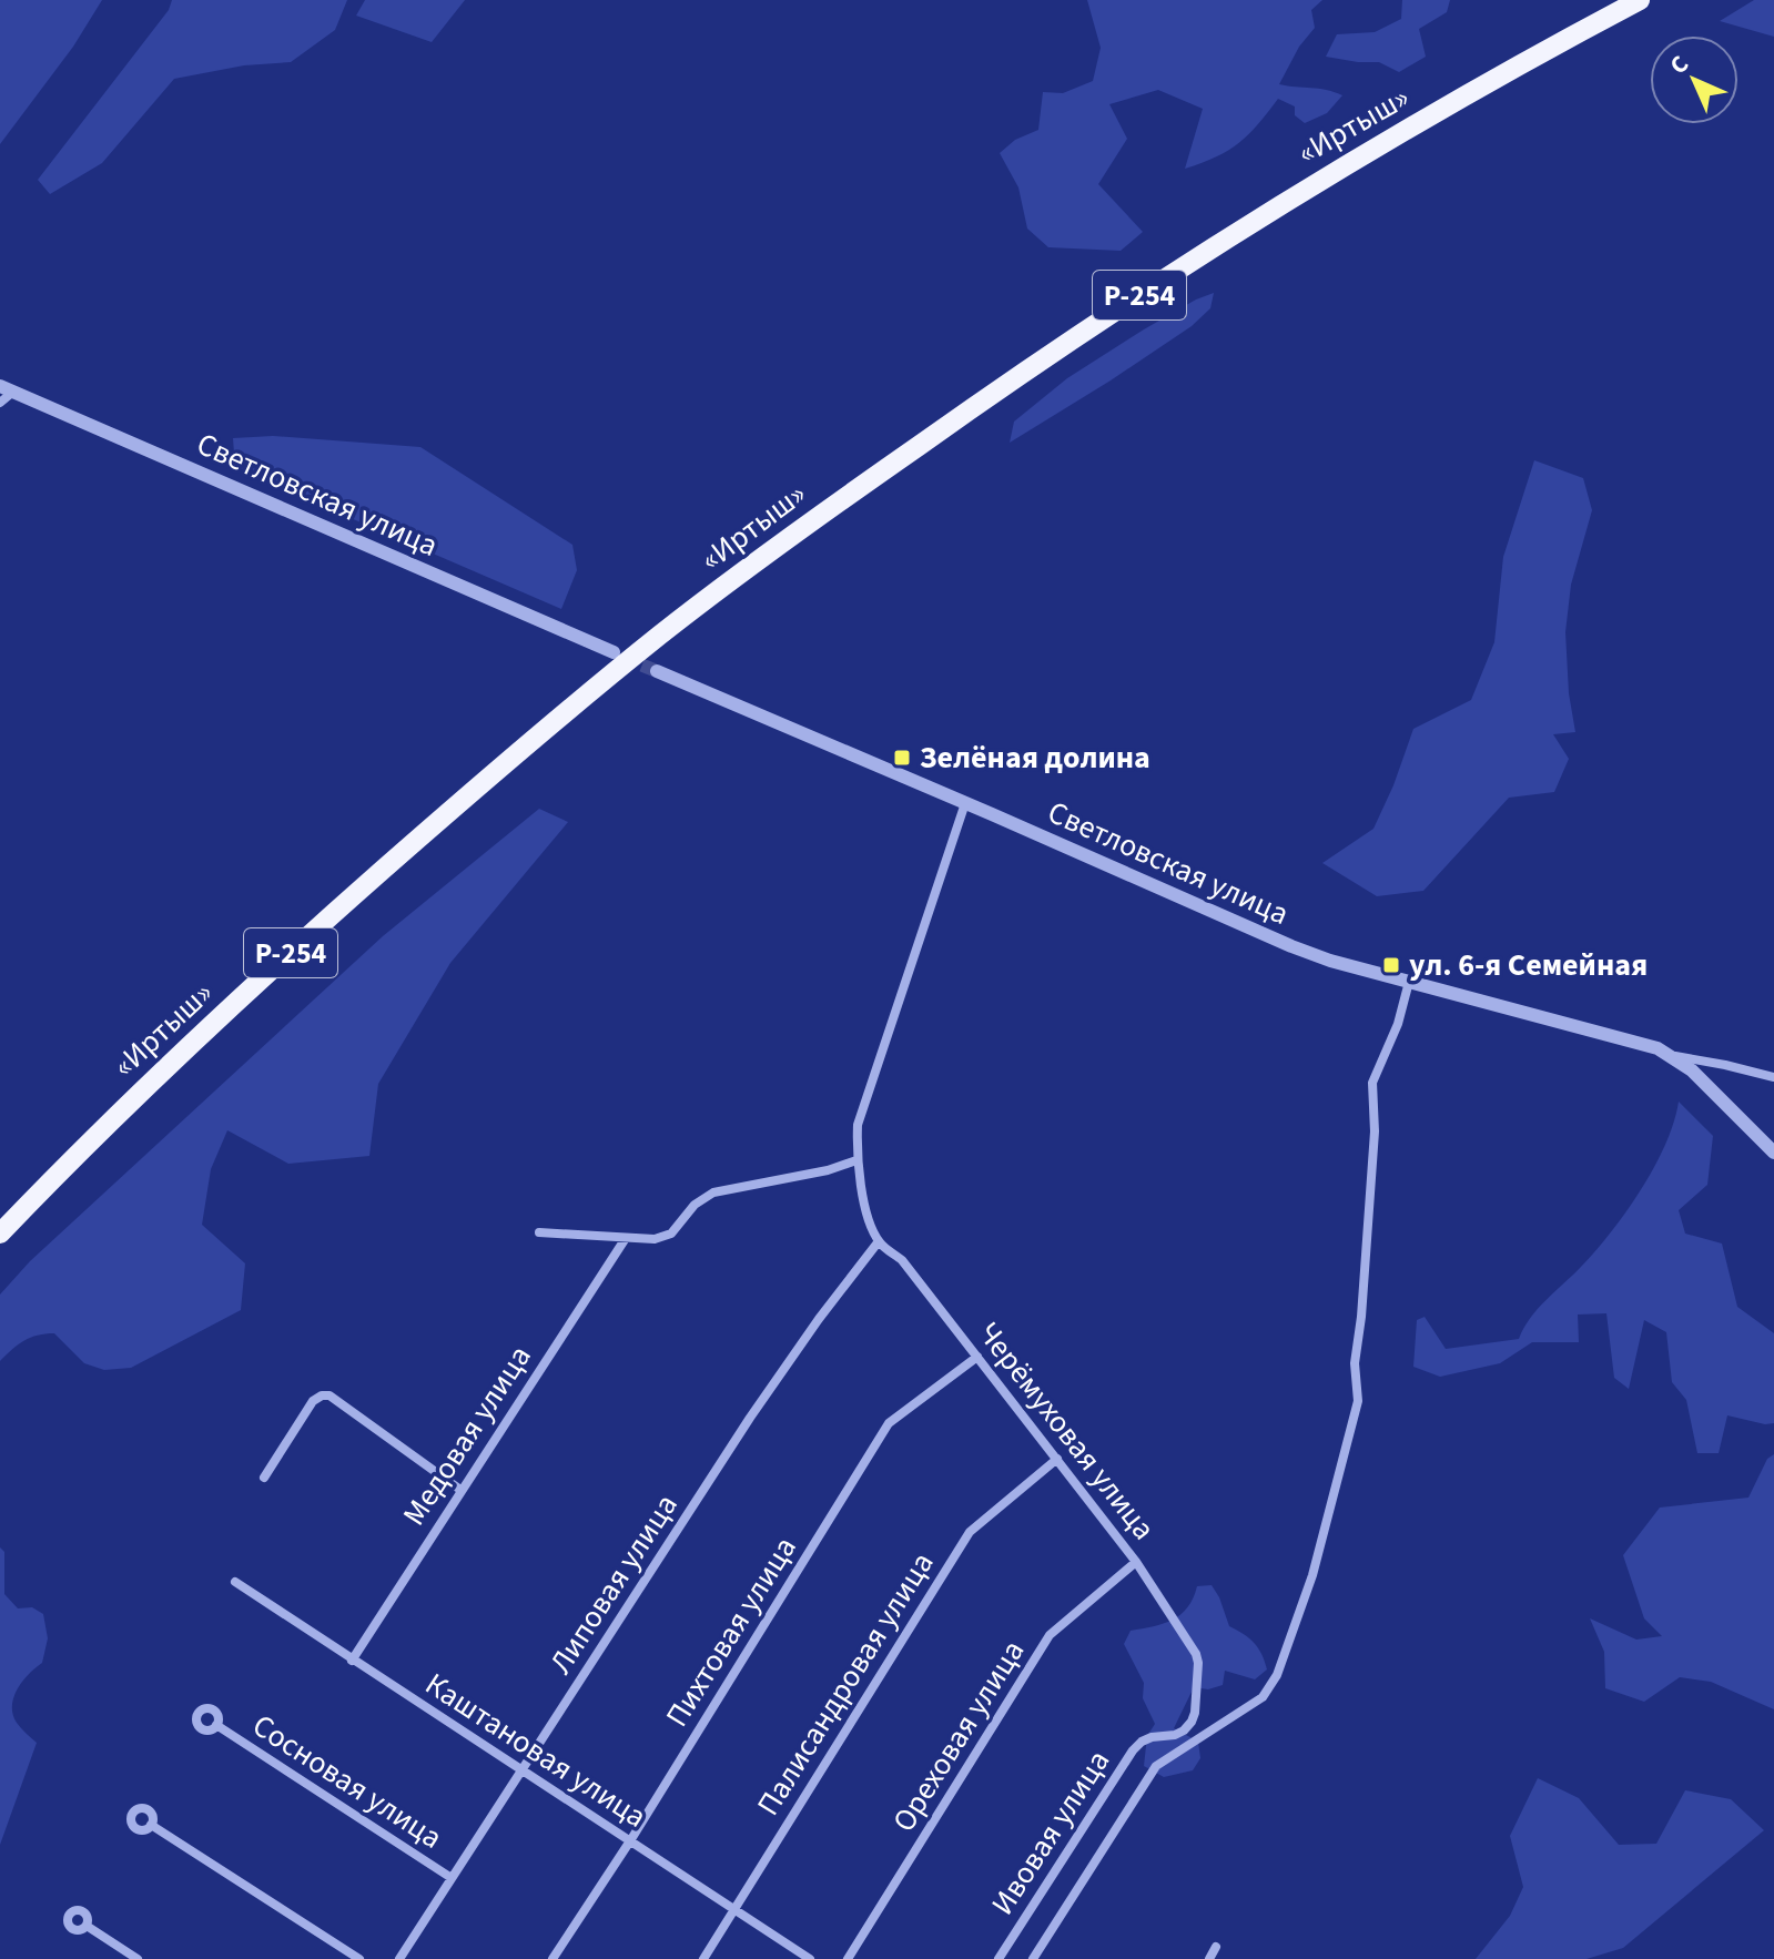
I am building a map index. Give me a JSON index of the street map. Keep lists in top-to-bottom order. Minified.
{"streets":{"highway":["«Иртыш»","Р-254"],"street":["Светловская улица","Черёмуховая улица","Медовая улица","Липовая улица","Пихтовая улица","Палисандровая улица","Ореховая улица","Каштановая улица","Сосновая улица","Ивовая улица"]},"crossings":[["Светловская улица","Ивовая улица"],["Черёмуховая улица","Липовая улица"],["Черёмуховая улица","Пихтовая улица"],["Черёмуховая улица","Палисандровая улица"],["Черёмуховая улица","Ореховая улица"],["Черёмуховая улица","Ивовая улица"],["Медовая улица","Каштановая улица"],["Липовая улица","Каштановая улица"],["Липовая улица","Сосновая улица"],["Пихтовая улица","Каштановая улица"],["Палисандровая улица","Каштановая улица"]],"places":{"transit":["Зелёная долина","ул. 6-я Семейная"]},"north":"top left"}
